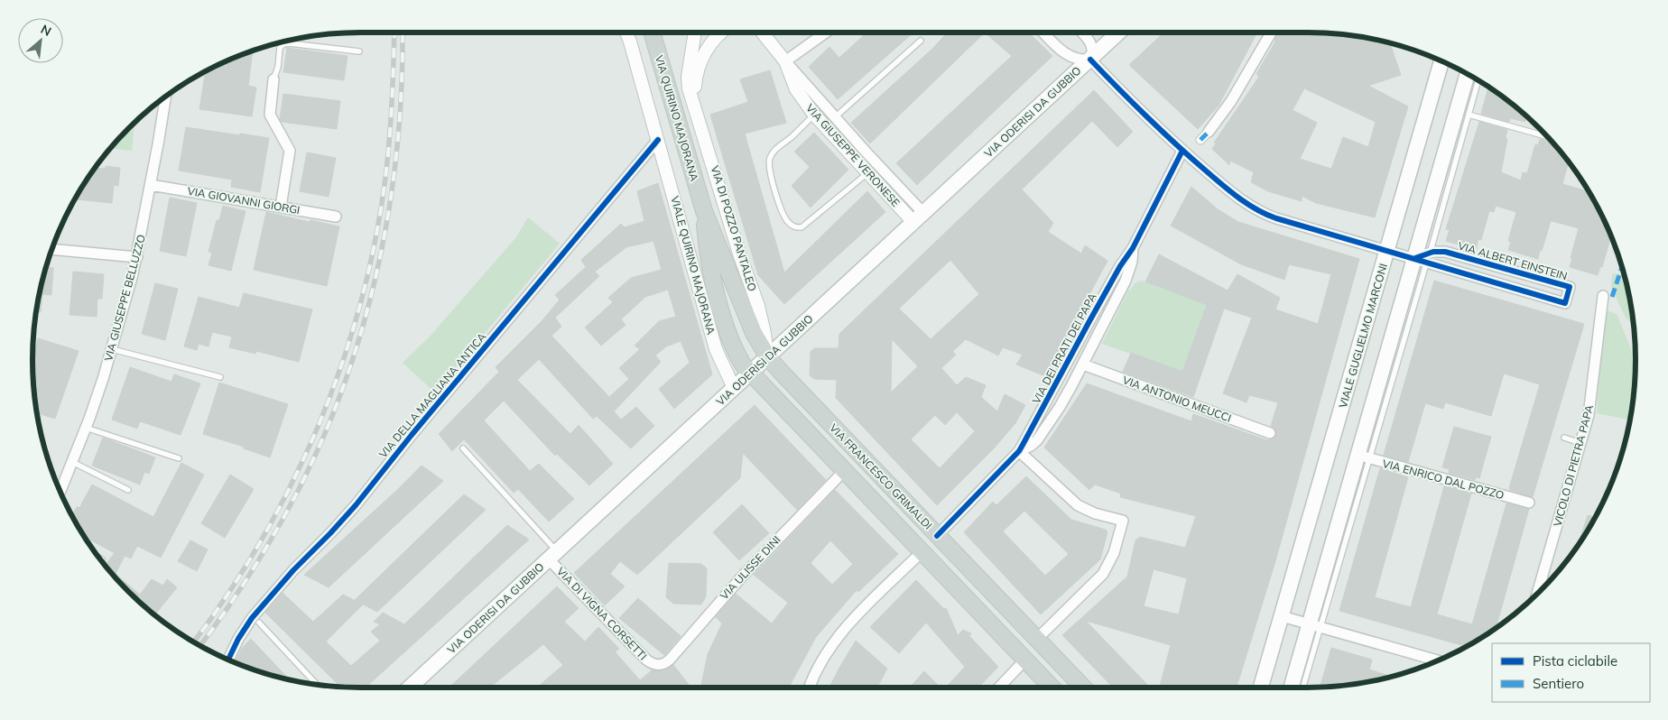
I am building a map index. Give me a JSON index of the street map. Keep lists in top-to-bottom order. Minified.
{"streets":{"main road":["VIA ODERISI DA GUBBIO","VIA QUIRINO MAJORANA","VIALE GUGLIELMO MARCONI","VIA FRANCESCO GRIMALDI"],"street":["VIA GIUSEPPE VERONESE","VIA GIOVANNI GIORGI","VIA DI POZZO PANTALEO","VIA ALBERT EINSTEIN","VIALE QUIRINO MAJORANA","VIA GIUSEPPE BELLUZZO","VIA DEI PRATI DEI PAPA","VIA DELLA MAGLIANA ANTICA","VIA ANTONIO MEUCCI","VICOLO DI PIETRA PAPA","VIA ENRICO DAL POZZO","VIA ULISSE DINI","VIA DI VIGNA CORSETTI"]},"crossings":[["VIA ODERISI DA GUBBIO","VIA QUIRINO MAJORANA"],["VIA ODERISI DA GUBBIO","VIA GIUSEPPE VERONESE"],["VIA ODERISI DA GUBBIO","VIA DI POZZO PANTALEO"],["VIA ODERISI DA GUBBIO","VIALE QUIRINO MAJORANA"],["VIA ODERISI DA GUBBIO","VIA FRANCESCO GRIMALDI"],["VIA ODERISI DA GUBBIO","VIA DI VIGNA CORSETTI"],["VIA QUIRINO MAJORANA","VIA DI POZZO PANTALEO"],["VIA QUIRINO MAJORANA","VIA FRANCESCO GRIMALDI"],["VIA GIOVANNI GIORGI","VIA GIUSEPPE BELLUZZO"],["VIA DI POZZO PANTALEO","VIA FRANCESCO GRIMALDI"],["VIALE QUIRINO MAJORANA","VIA DELLA MAGLIANA ANTICA"],["VIA DEI PRATI DEI PAPA","VIA ANTONIO MEUCCI"],["VIA DEI PRATI DEI PAPA","VIA FRANCESCO GRIMALDI"],["VIA FRANCESCO GRIMALDI","VIA ULISSE DINI"],["VIA ULISSE DINI","VIA DI VIGNA CORSETTI"]],"legend":["Pista ciclabile","Sentiero"],"north":"top right"}
